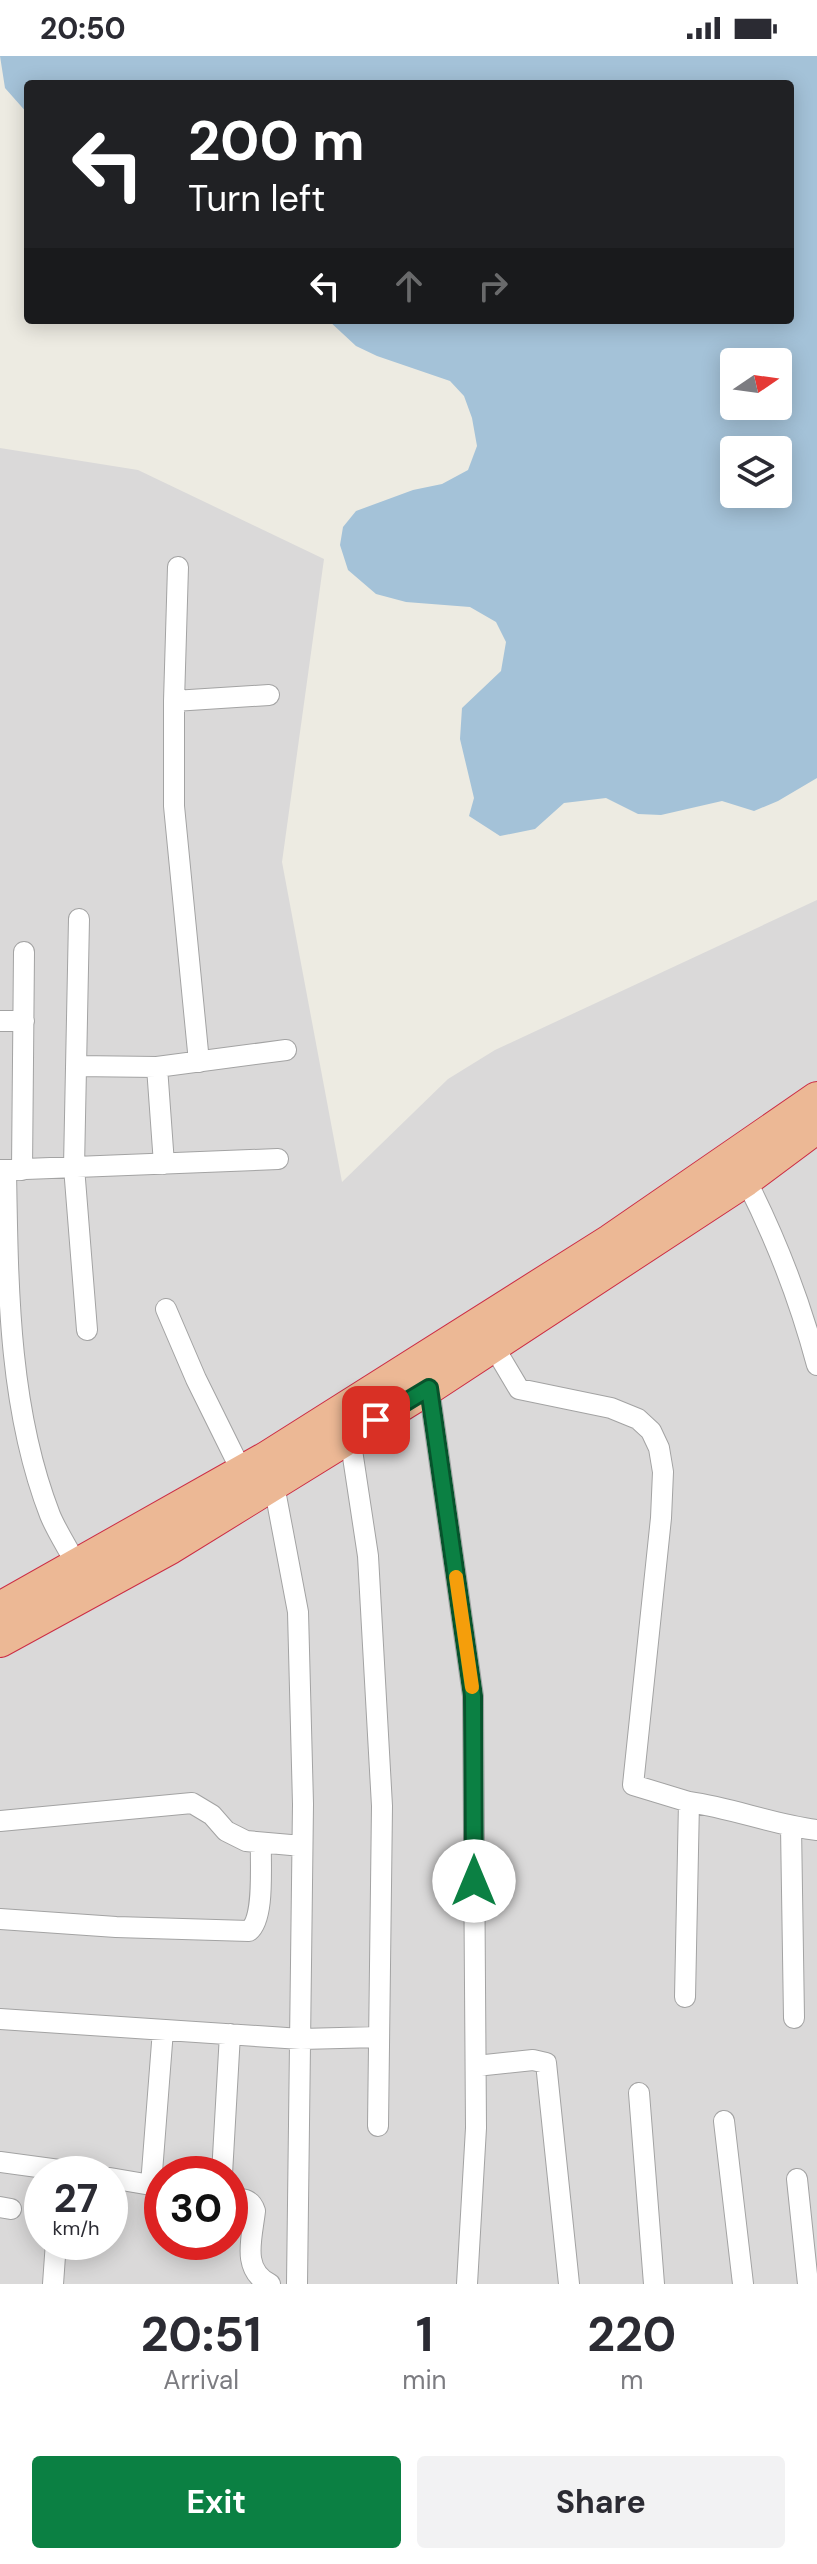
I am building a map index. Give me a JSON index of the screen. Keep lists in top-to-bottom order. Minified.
{"north":"right","page":{"status":"20:50","turn":["200 m","Turn left"],"speed":"27 km/h","limit":"30","eta":["20:51","Arrival","1","min","220","m"],"buttons":["Exit","Share"]}}
